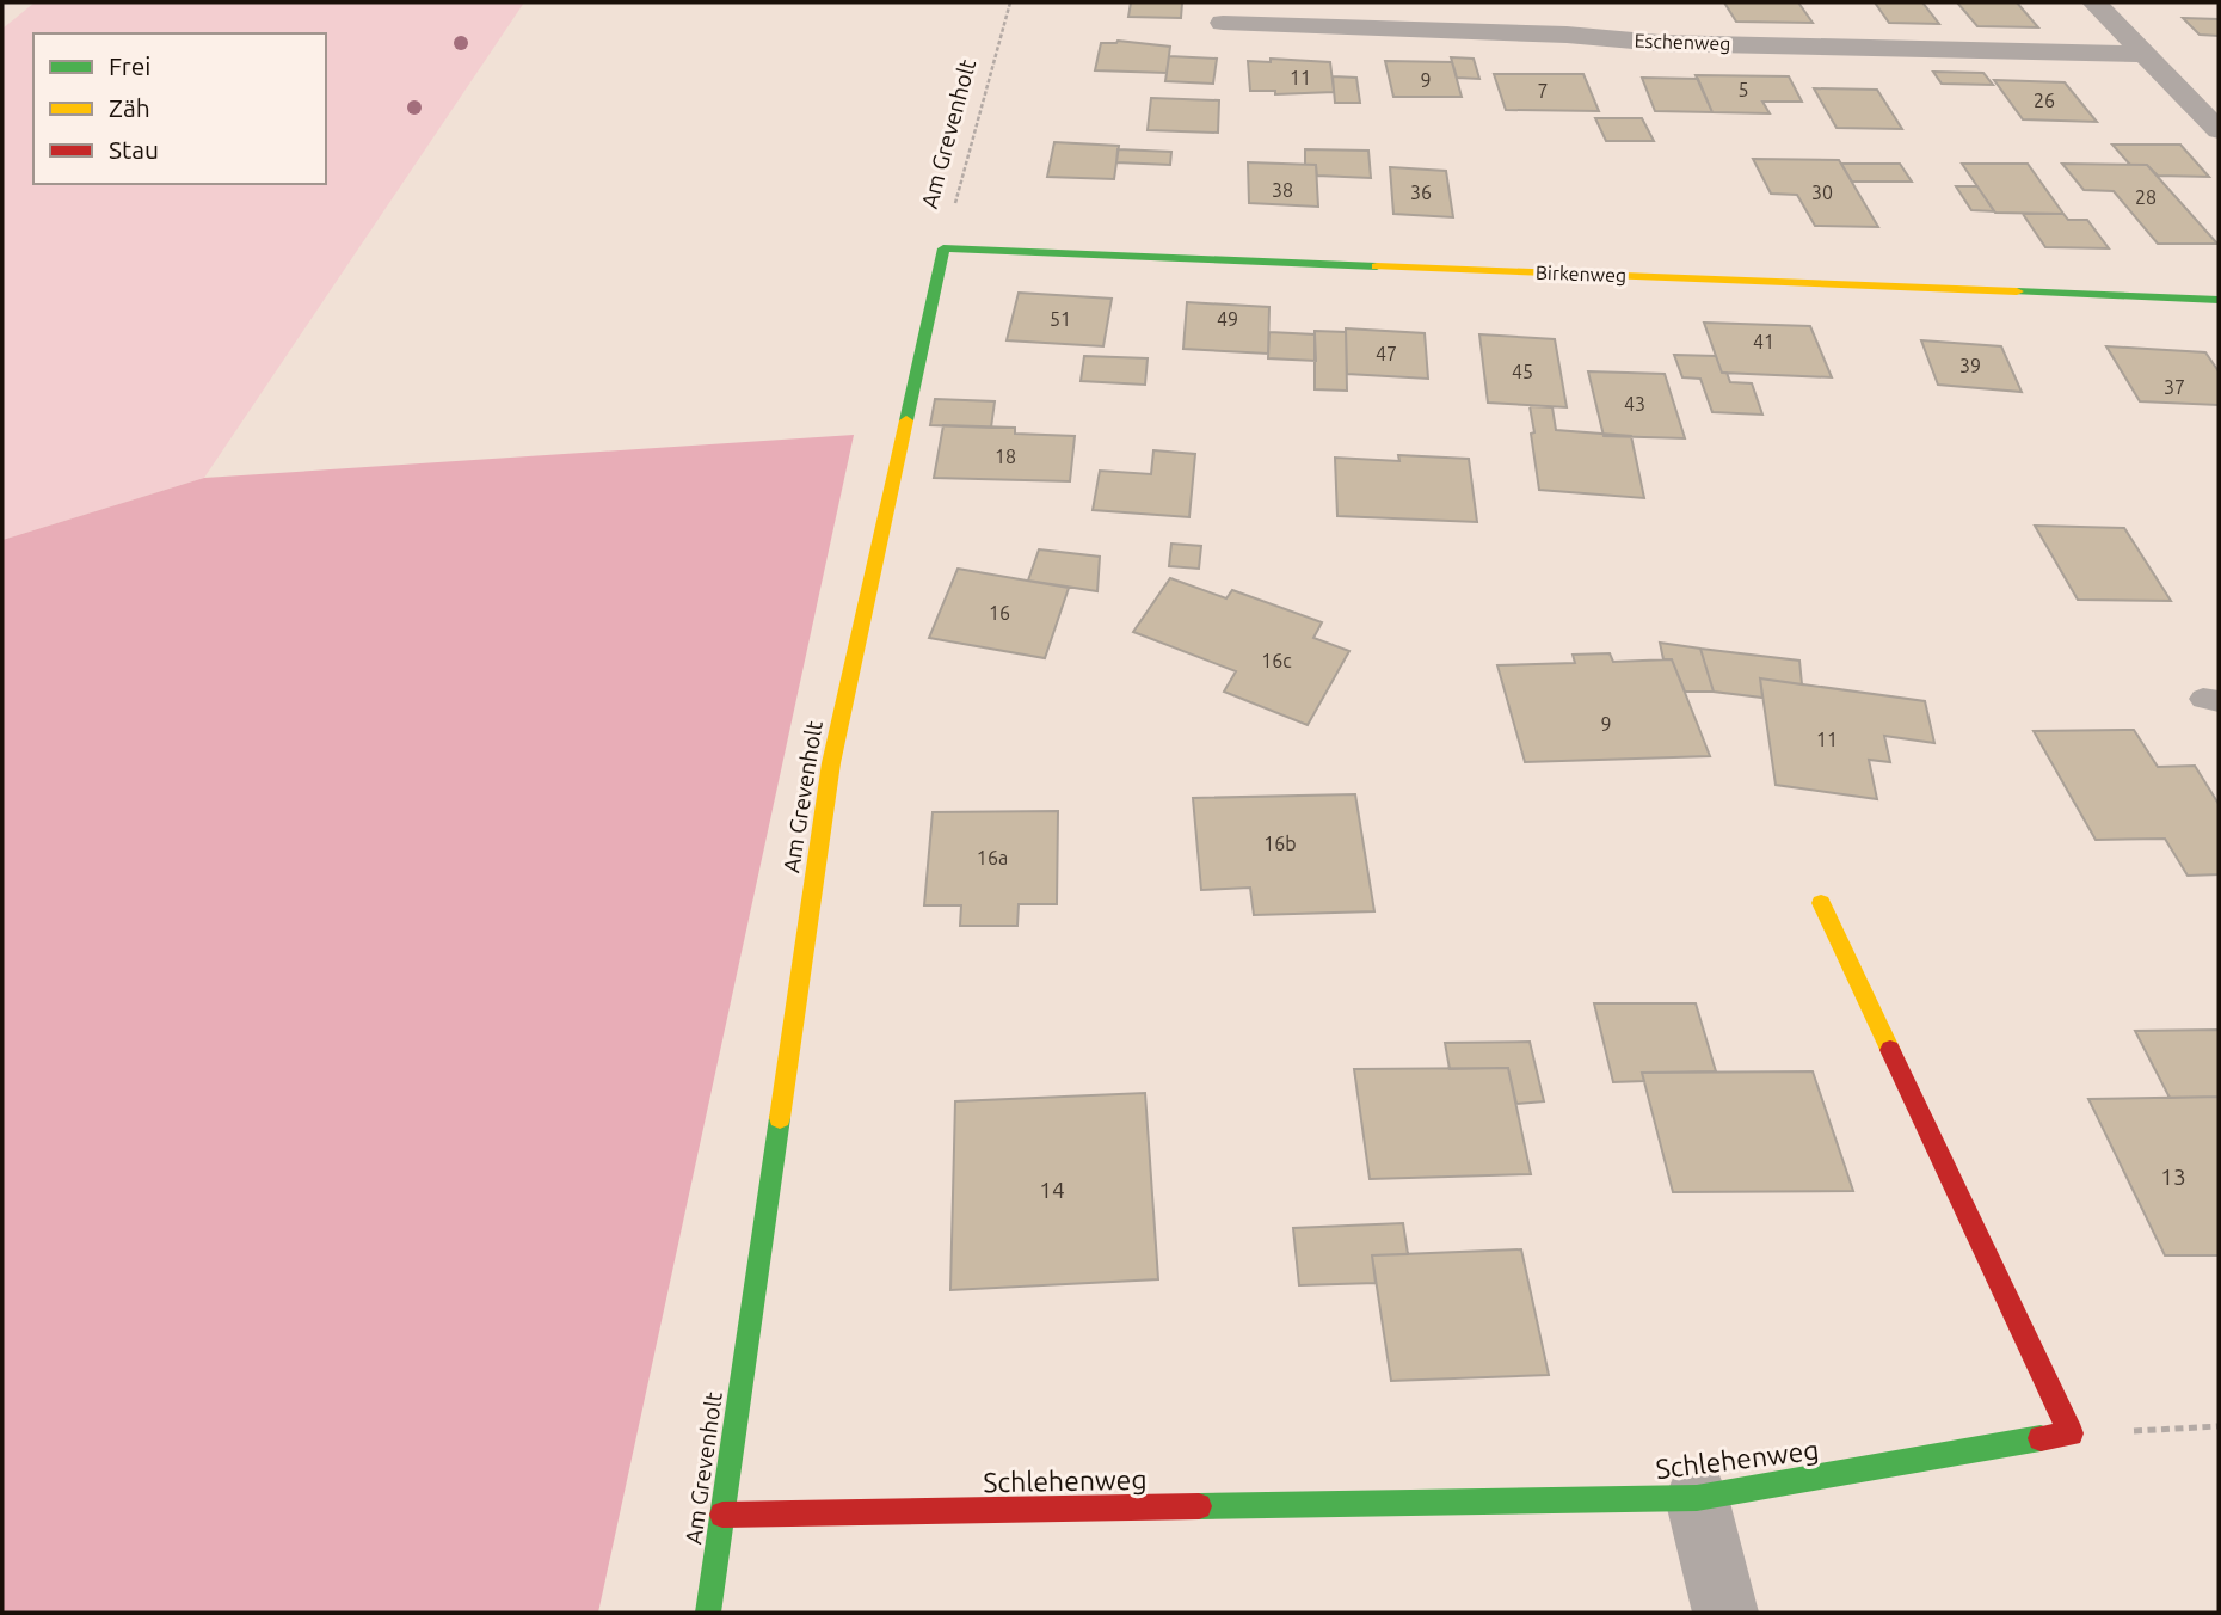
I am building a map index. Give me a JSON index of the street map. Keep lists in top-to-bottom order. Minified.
{"streets":{"street":["Eschenweg","Am Grevenholt","Birkenweg","Schlehenweg"]},"crossings":[["Am Grevenholt","Birkenweg"],["Am Grevenholt","Schlehenweg"]],"house_numbers":["11","9","5","7","26","38","36","30","28","51","49","41","47","39","45","37","43","18","16","16c","9","11","16b","16a","13","14"],"legend":["Frei","Zäh","Stau"]}
